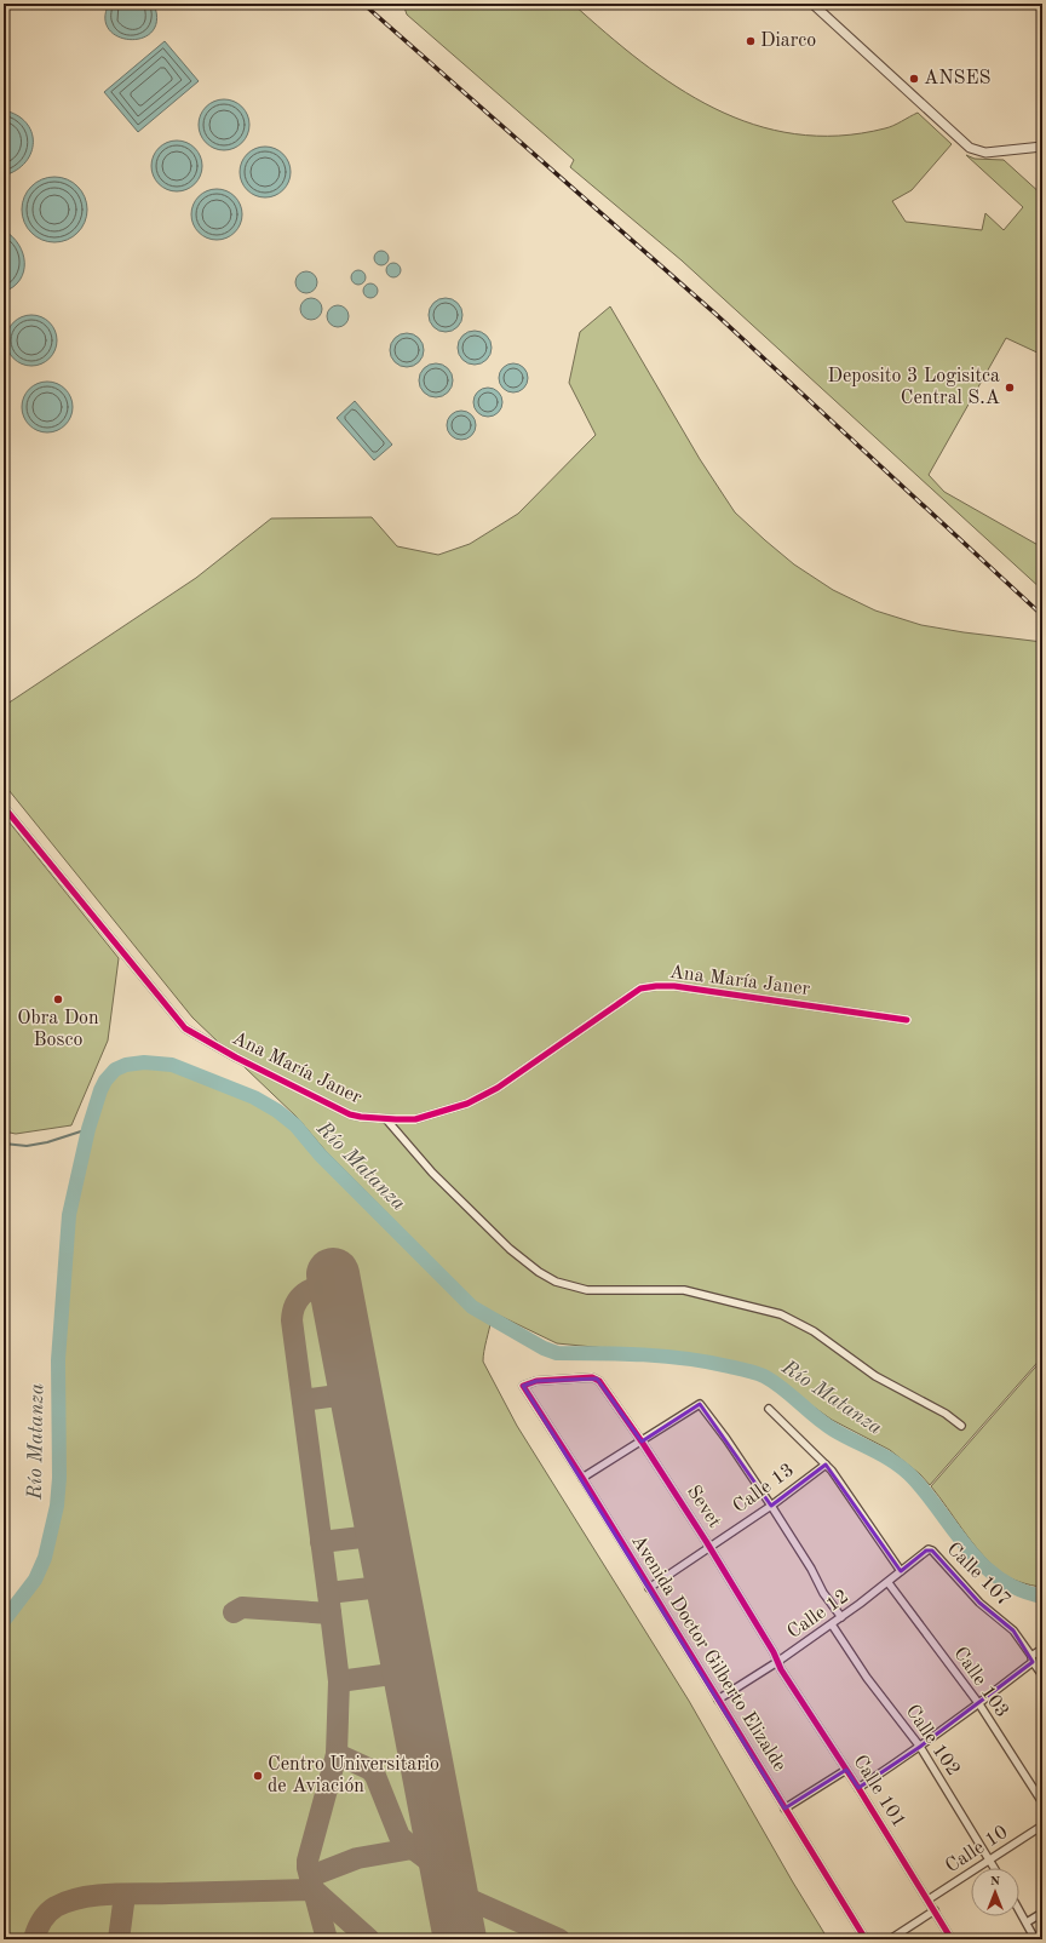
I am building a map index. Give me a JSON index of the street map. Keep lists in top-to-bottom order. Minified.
{"streets":{"street":["Ana María Janer","Calle 13","Sevet","Calle 107","Calle 12","Avenida Doctor Gilberto Elizalde","Calle 103","Calle 102","Calle 101","Calle 10"]},"crossings":[["Calle 13","Sevet"],["Calle 13","Avenida Doctor Gilberto Elizalde"],["Sevet","Calle 12"],["Sevet","Avenida Doctor Gilberto Elizalde"],["Sevet","Calle 101"],["Calle 107","Calle 12"],["Calle 12","Avenida Doctor Gilberto Elizalde"],["Calle 12","Calle 103"],["Calle 12","Calle 102"],["Calle 12","Calle 101"],["Calle 102","Calle 10"],["Calle 101","Calle 10"]],"water":["Río Matanza"],"places":["Diarco","ANSES","Deposito 3 Logisitca Central S.A","Obra Don Bosco","Centro Universitario de Aviación"],"north":"top"}
